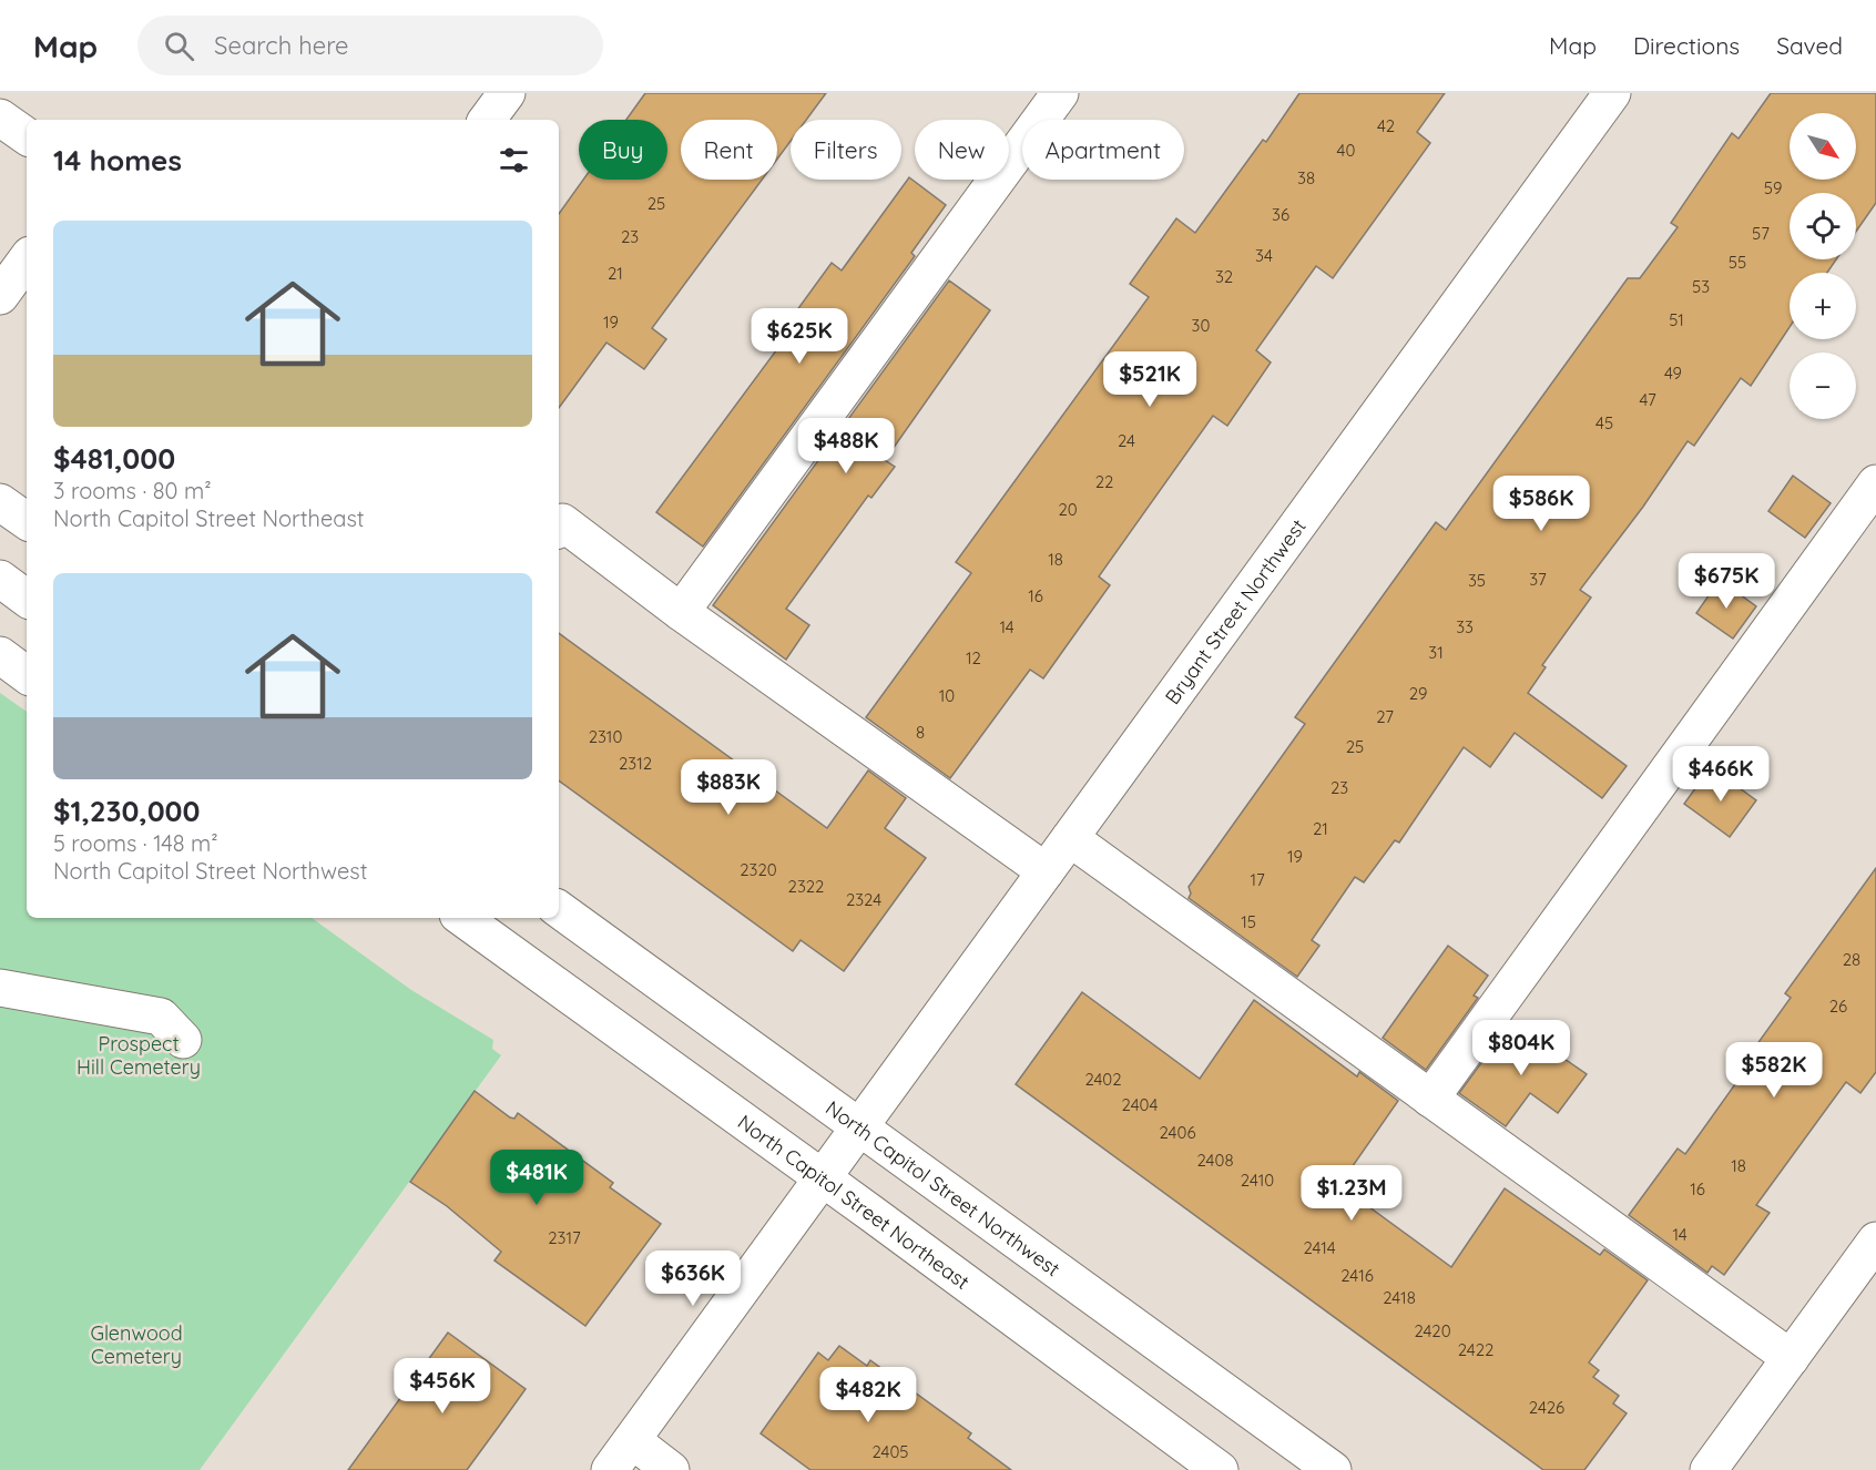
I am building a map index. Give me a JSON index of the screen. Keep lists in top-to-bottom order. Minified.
{"streets":{"main road":["Bryant Street Northwest","North Capitol Street Northwest","North Capitol Street Northeast"]},"crossings":[["Bryant Street Northwest","North Capitol Street Northwest"],["Bryant Street Northwest","North Capitol Street Northeast"]],"parks":["Prospect Hill Cemetery","Glenwood Cemetery"],"house_numbers":["42","40","38","59","25","36","57","23","34","55","21","32","53","51","19","30","49","47","45","24","22","20","18","37","35","16","14","33","31","12","29","10","27","8","2310","25","2312","23","21","19","2320","17","2322","2324","15","28","26","2402","2404","2406","2408","18","2410","16","14","2317","2414","2416","2418","2420","2422","2426","2405"],"north":"bottom right","page":{"header":"Map","search":"Search here","nav":["Map","Directions","Saved"],"map_buttons":["+","−"],"chip":["Buy","Rent","Filters","New","Apartment"],"heading":"14 homes","list":[{"name":"$481,000","note":"3 rooms · 80 m² · North Capitol Street Northeast"},{"name":"$1,230,000","note":"5 rooms · 148 m² · North Capitol Street Northwest"}],"price":["$625K","$521K","$488K","$586K","$675K","$466K","$883K","$804K","$582K","$481K","$1.23M","$636K","$456K","$482K"]}}
